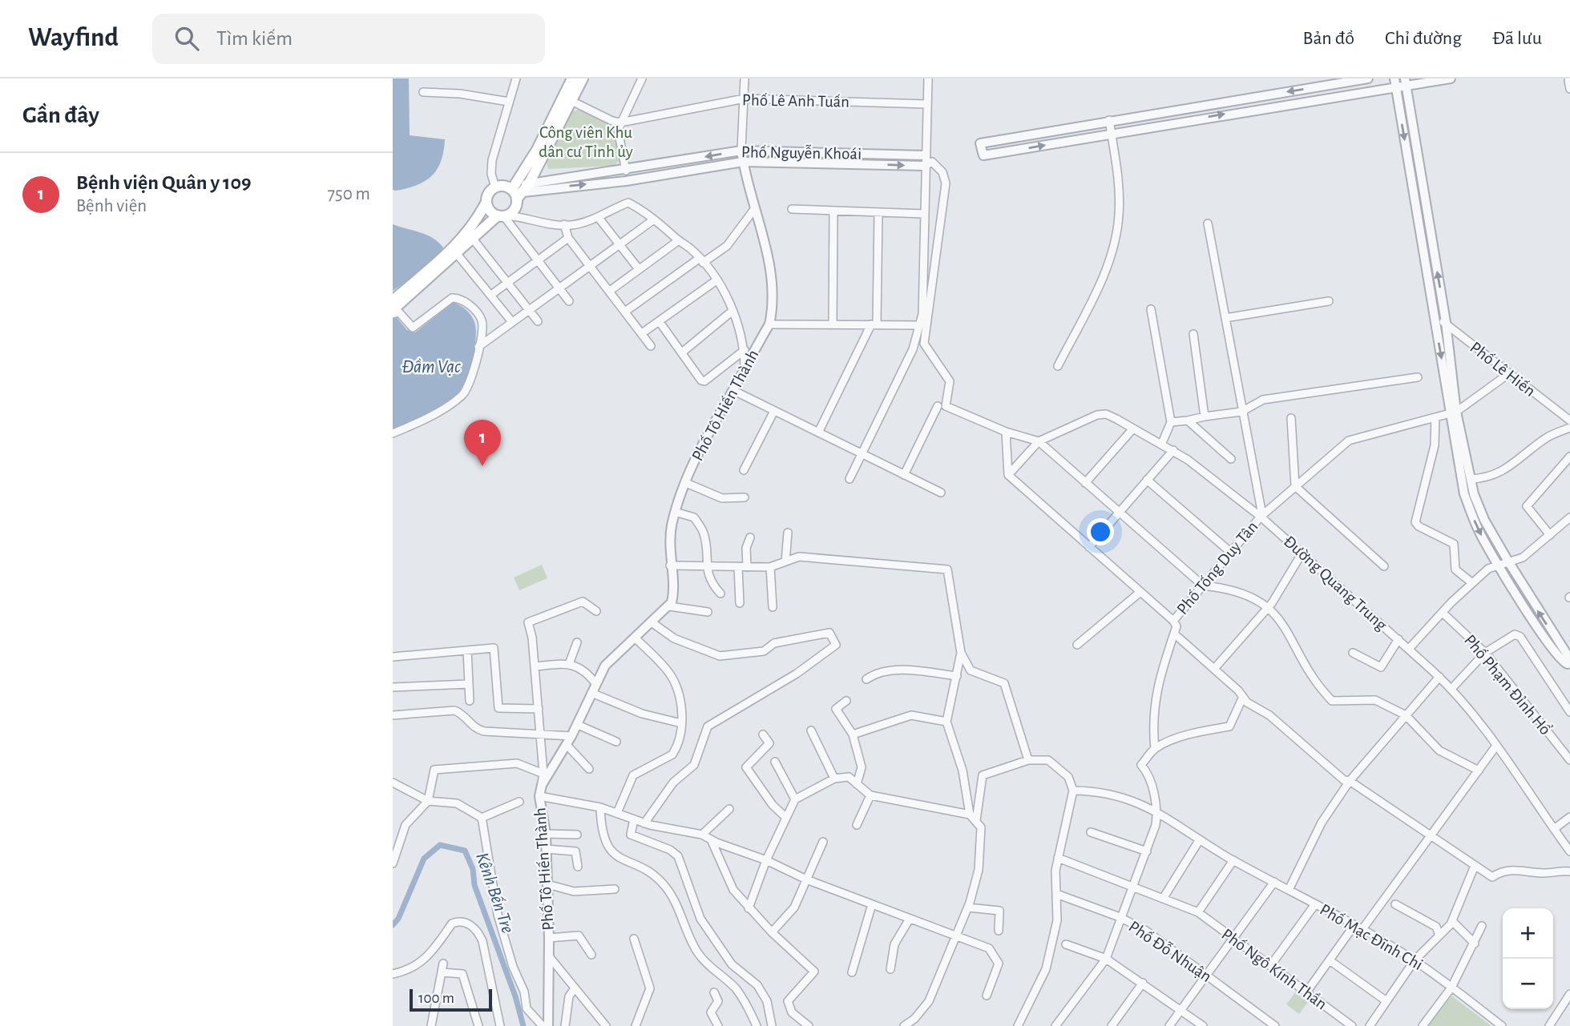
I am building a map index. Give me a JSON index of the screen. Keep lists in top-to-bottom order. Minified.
{"streets":{"street":["Phố Lê Anh Tuấn","Phố Nguyễn Khoái","Phố Lê Hiến","Phố Tô Hiến Thành","Phố Tống Duy Tân","Đường Quang Trung","Phố Phạm Đỉnh Hổ","Phố Mạc Đĩnh Chi","Phố Đỗ Nhuận","Phố Ngô Kính Thần"]},"crossings":[["Phố Lê Anh Tuấn","Phố Tô Hiến Thành"],["Phố Nguyễn Khoái","Phố Tô Hiến Thành"],["Phố Lê Hiến","Phố Tống Duy Tân"],["Phố Tống Duy Tân","Đường Quang Trung"]],"water":["Đầm Vạc","Kênh Bến Tre"],"parks":["Công viên Khu dân cư Tỉnh ủy"],"scale_bar":"100 m","page":{"header":"Wayfind","search":"Tìm kiếm","nav":["Bản đồ","Chỉ đường","Đã lưu"],"heading":"Gần đây","list":[{"mark":"1","name":"Bệnh viện Quân y 109","note":"Bệnh viện","value":"750 m"}],"pins":"1","map_buttons":["+","−"],"scale":"100 m"}}
